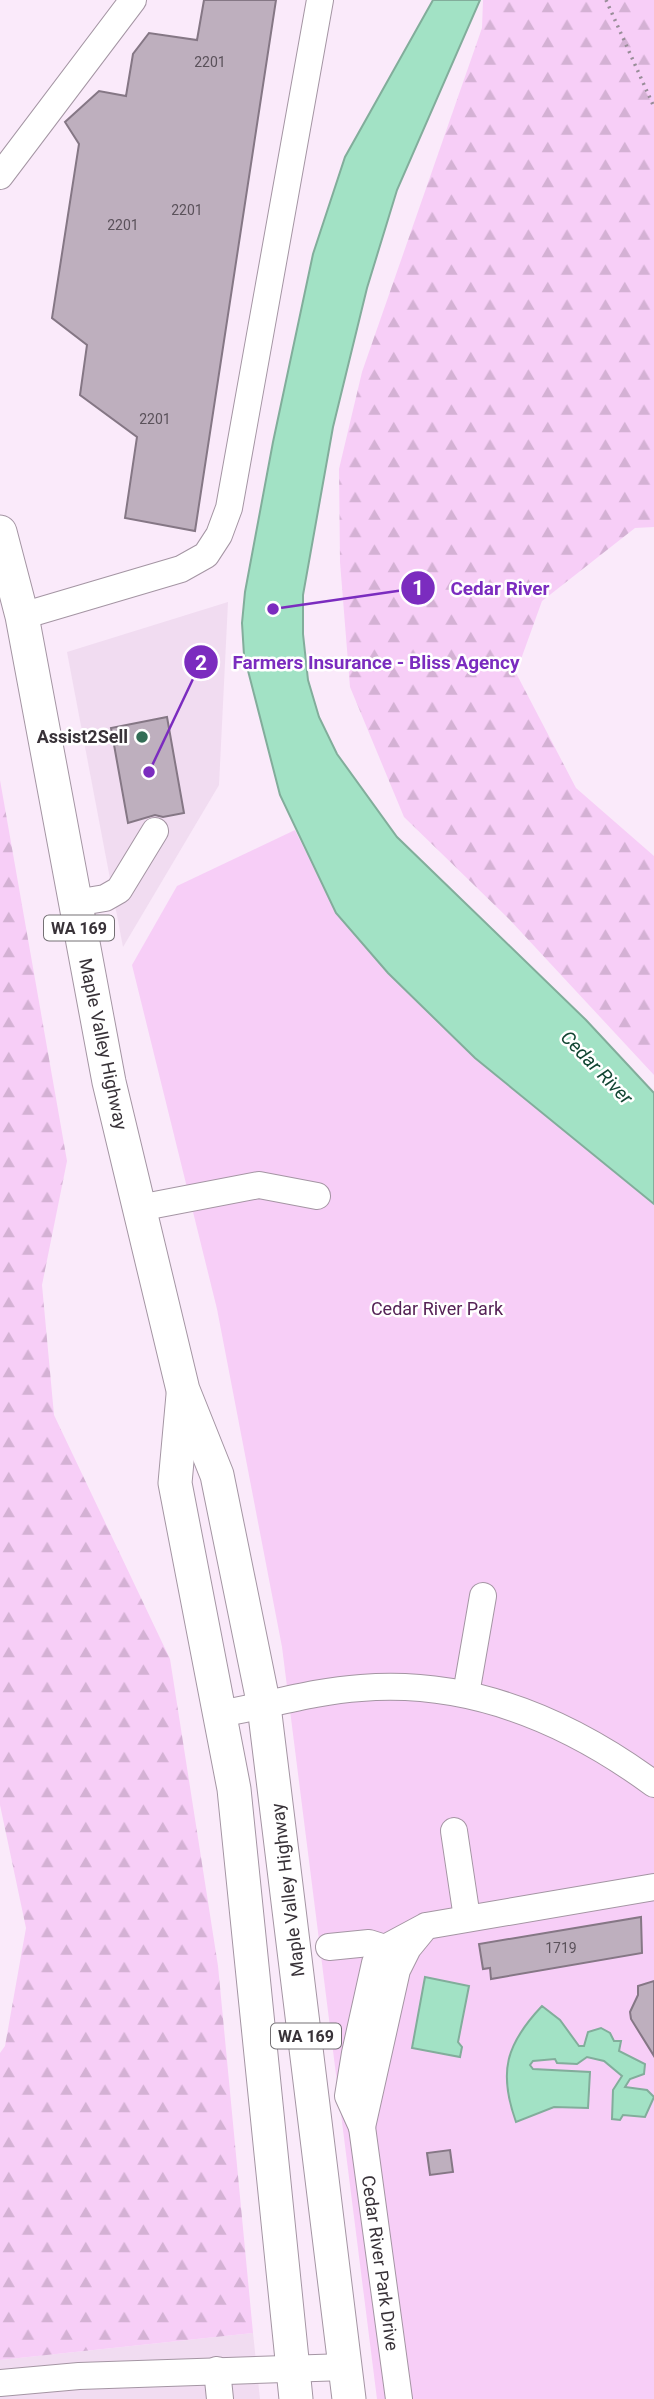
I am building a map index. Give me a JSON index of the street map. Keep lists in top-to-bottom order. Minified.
{"streets":{"main road":["WA 169","Maple Valley Highway"],"street":["Cedar River Park Drive"]},"water":["Cedar River"],"parks":["Cedar River Park"],"places":["Cedar River","Assist2Sell","Farmers Insurance - Bliss Agency"],"house_numbers":["2201","2201","2201","2201","1719"]}
